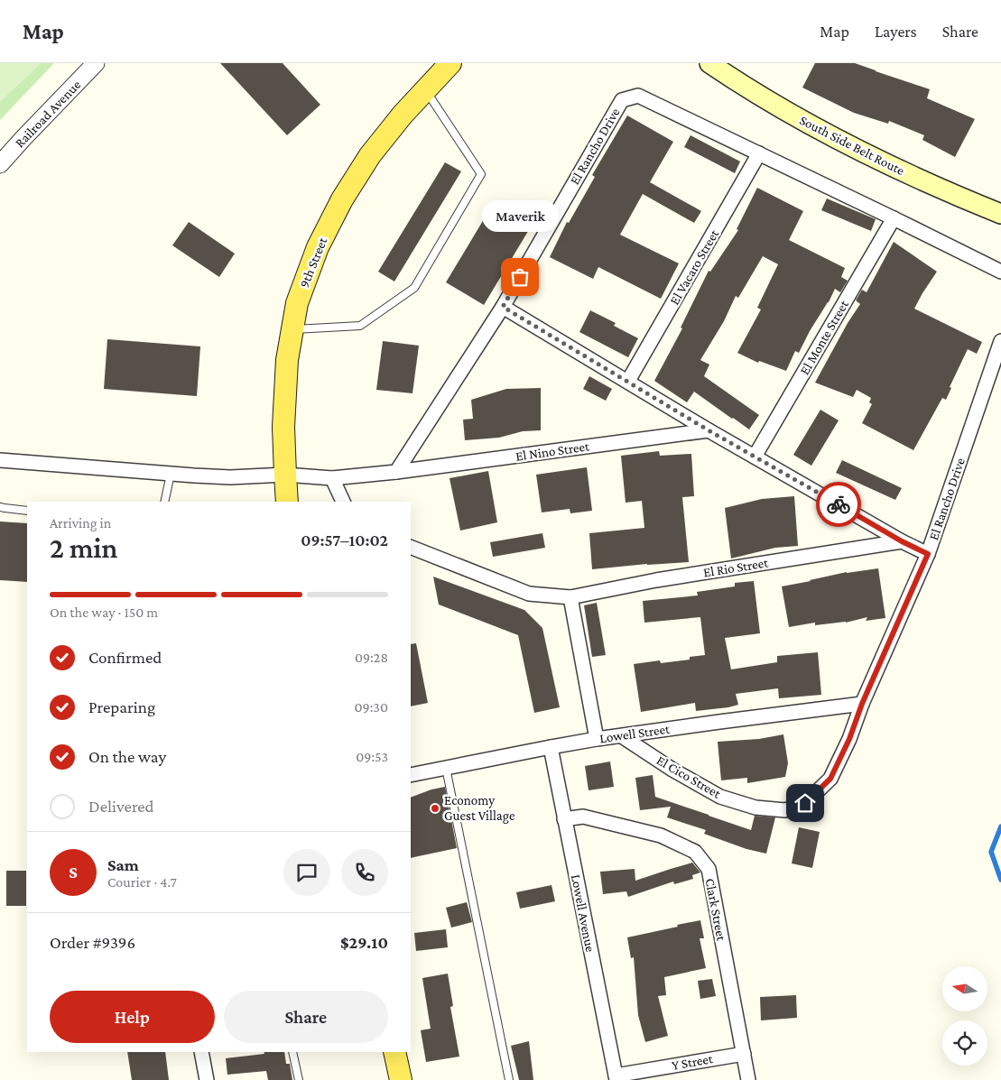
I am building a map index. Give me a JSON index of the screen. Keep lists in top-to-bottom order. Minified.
{"streets":{"main road":["South Side Belt Route","9th Street"],"street":["Railroad Avenue","El Rancho Drive","El Vacaro Street","El Monte Street","El Nino Street","El Rio Street","Lowell Street","El Cico Street","Clark Street","Lowell Avenue","Y Street"]},"crossings":[["El Rancho Drive","El Vacaro Street"],["El Rancho Drive","El Monte Street"],["El Rancho Drive","El Nino Street"],["El Rancho Drive","Lowell Street"],["El Rancho Drive","El Cico Street"],["Lowell Street","El Cico Street"],["Lowell Street","Lowell Avenue"],["Clark Street","Lowell Avenue"],["Clark Street","Y Street"],["Lowell Avenue","Y Street"]],"places":["Maverik","Economy Guest Village"],"north":"left","page":{"header":"Map","nav":["Map","Layers","Share"],"bubble":"Maverik","heading":["2 min","Arriving in","09:57–10:02"],"panel":["Sam","Courier · 4.7","Order #9396","$29.10"],"bar":"On the way · 150 m","list":[["Confirmed","09:28"],["Preparing","09:30"],["On the way","09:53"],"Delivered"],"round":"S","buttons":["Help","Share"]}}
